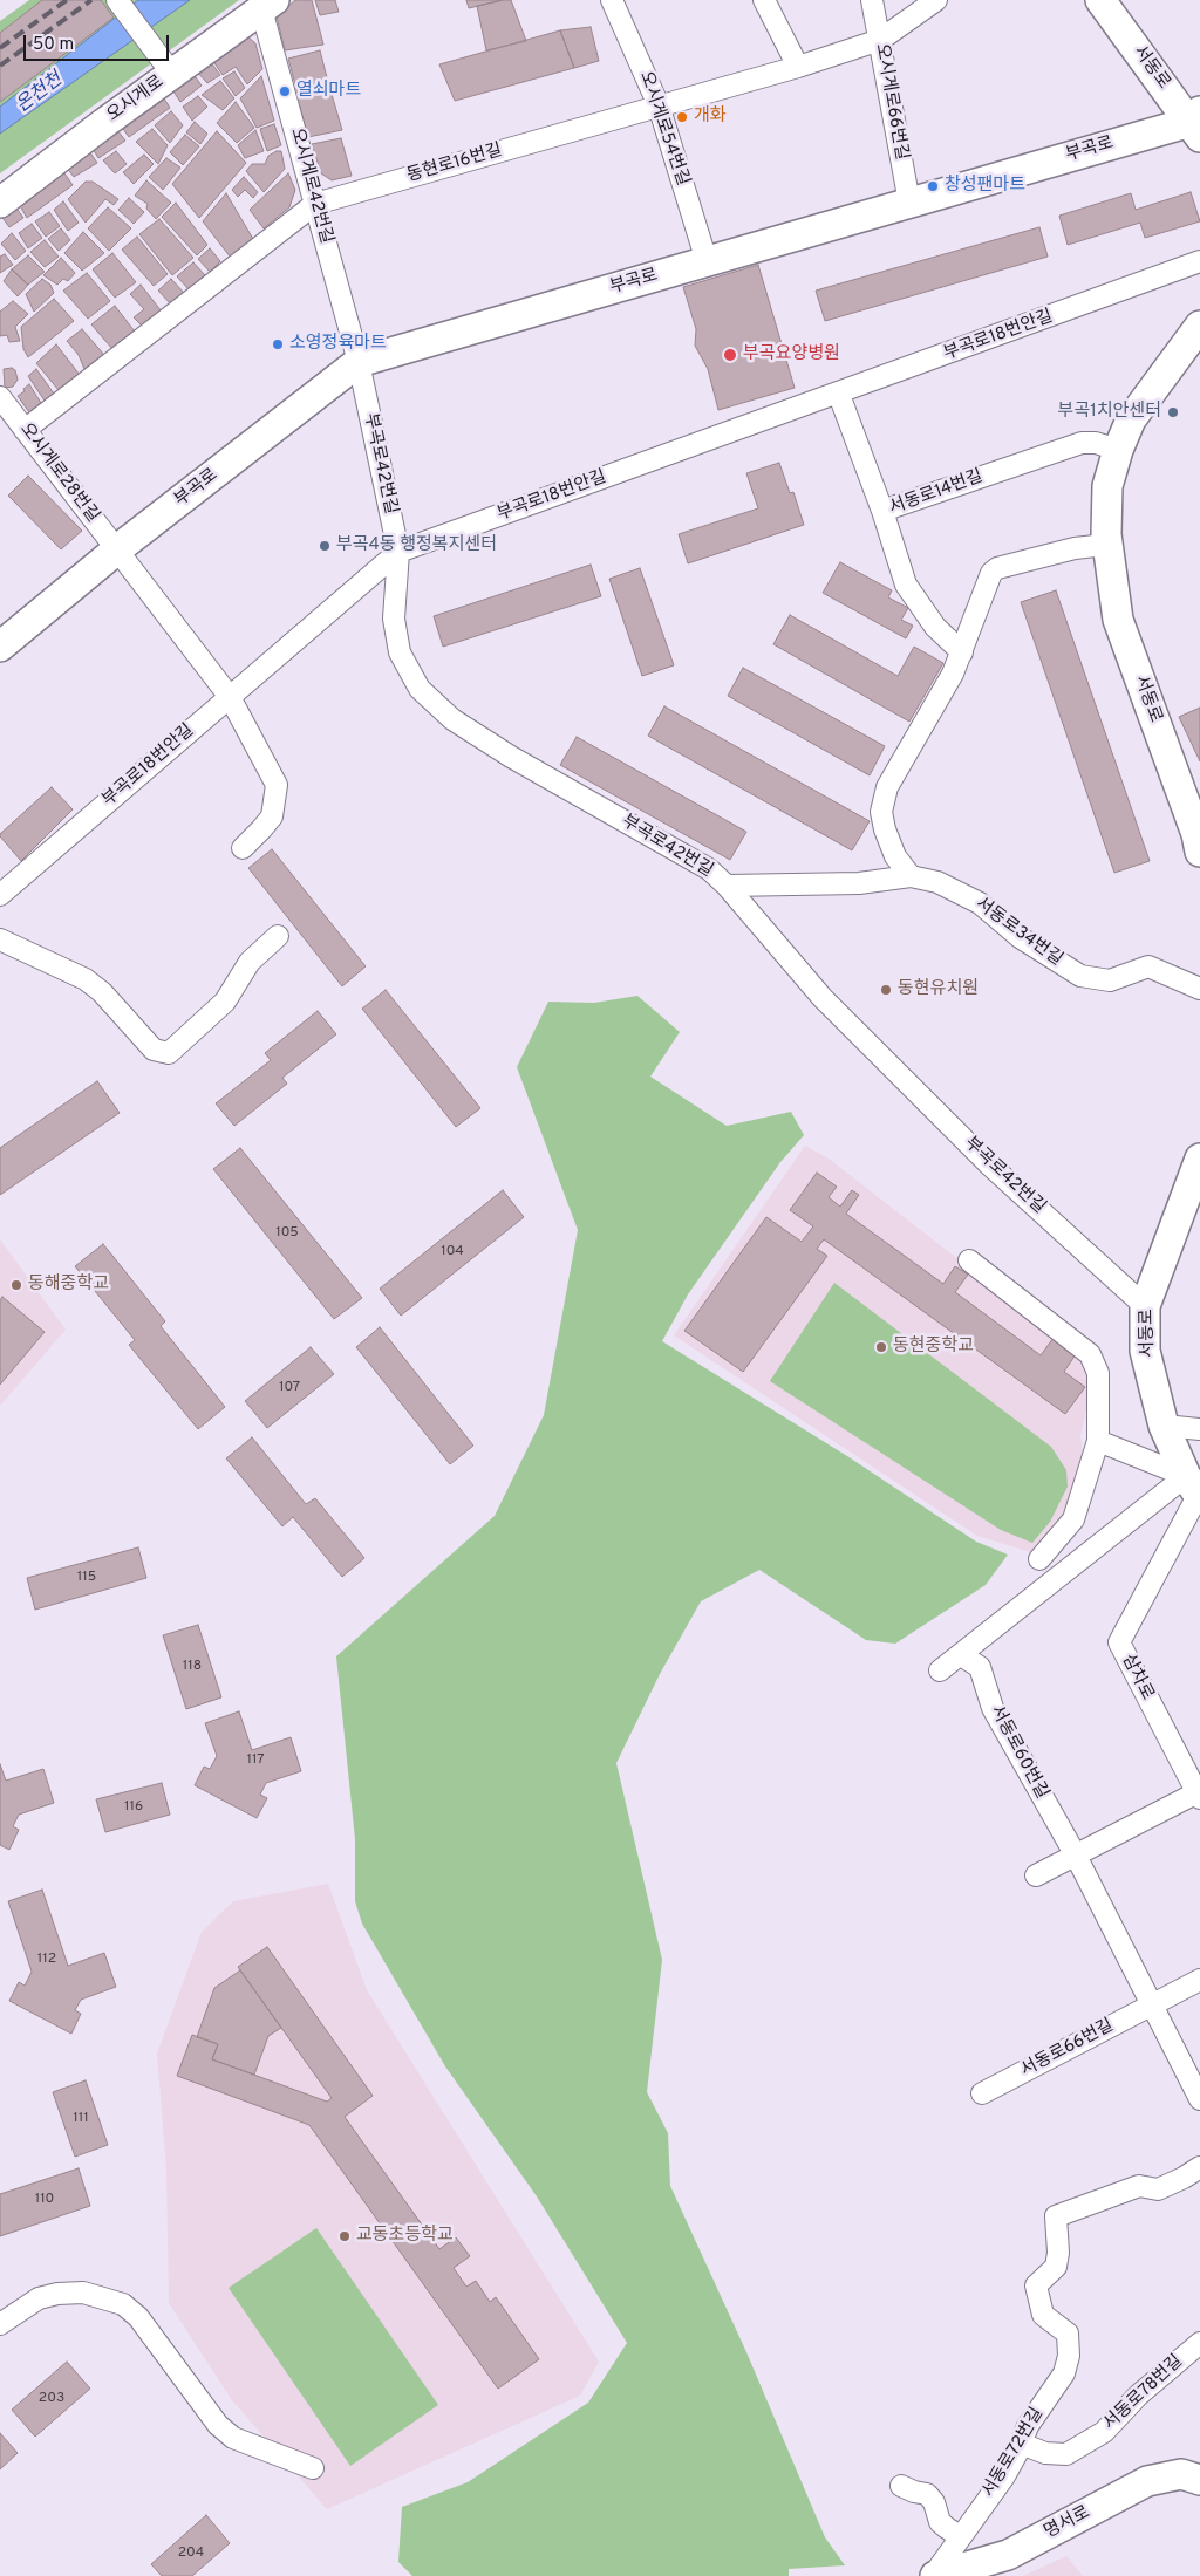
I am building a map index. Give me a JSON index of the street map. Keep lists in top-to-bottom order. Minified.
{"streets":{"main road":["서동로","오시게로","부곡로","명서로"],"street":["오시게로66번길","오시게로54번길","동현로16번길","오시게로42번길","부곡로18번안길","부곡로42번길","오시게로28번길","서동로14번길","서동로34번길","삼차로","서동로60번길","서동로66번길","서동로78번길","서동로72번길"]},"crossings":[["서동로","부곡로"],["서동로","부곡로42번길"],["서동로","서동로14번길"],["서동로","삼차로"],["오시게로","오시게로42번길"],["오시게로66번길","부곡로"],["오시게로66번길","동현로16번길"],["오시게로54번길","부곡로"],["오시게로54번길","동현로16번길"],["부곡로","오시게로42번길"],["부곡로","부곡로42번길"],["부곡로","오시게로28번길"],["동현로16번길","오시게로42번길"],["동현로16번길","오시게로28번길"],["오시게로42번길","부곡로42번길"],["부곡로18번안길","부곡로42번길"],["부곡로42번길","서동로34번길"],["서동로60번길","서동로66번길"],["서동로78번길","서동로72번길"],["서동로72번길","명서로"]],"water":["온천천"],"places":["열쇠마트","개화","창성팬마트","소영정육마트","부곡요양병원","부곡1치안센터","부곡4동 행정복지센터","동현유치원","동해중학교","동현중학교","교동초등학교"],"house_numbers":["105","104","107","115","118","117","116","112","111","110","203","204"],"scale_bar":"50 m"}
